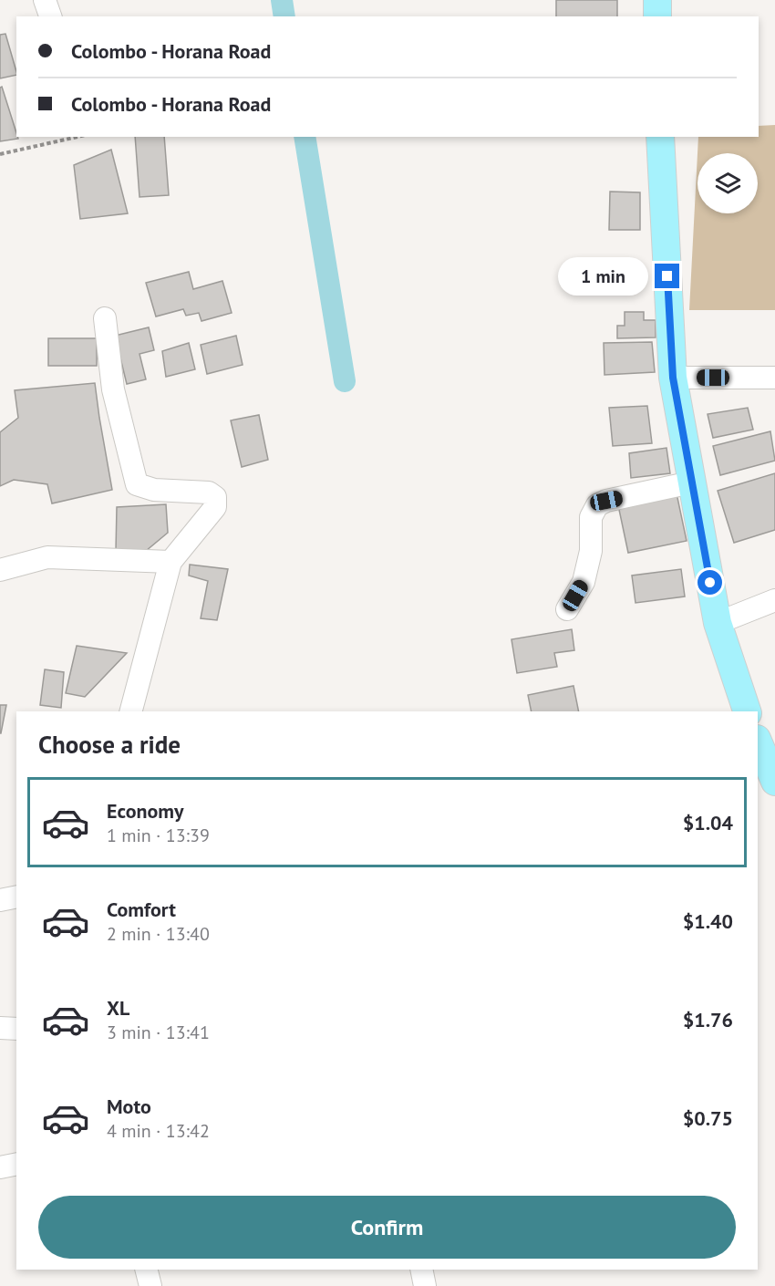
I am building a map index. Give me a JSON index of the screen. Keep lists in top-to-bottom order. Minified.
{"page":{"banner":["Colombo - Horana Road","Colombo - Horana Road"],"bubble":"1 min","heading":"Choose a ride","list":[{"name":"Economy","note":"1 min · 13:39","value":"$1.04"},{"name":"Comfort","note":"2 min · 13:40","value":"$1.40"},{"name":"XL","note":"3 min · 13:41","value":"$1.76"},{"name":"Moto","note":"4 min · 13:42","value":"$0.75"}],"buttons":"Confirm"}}
